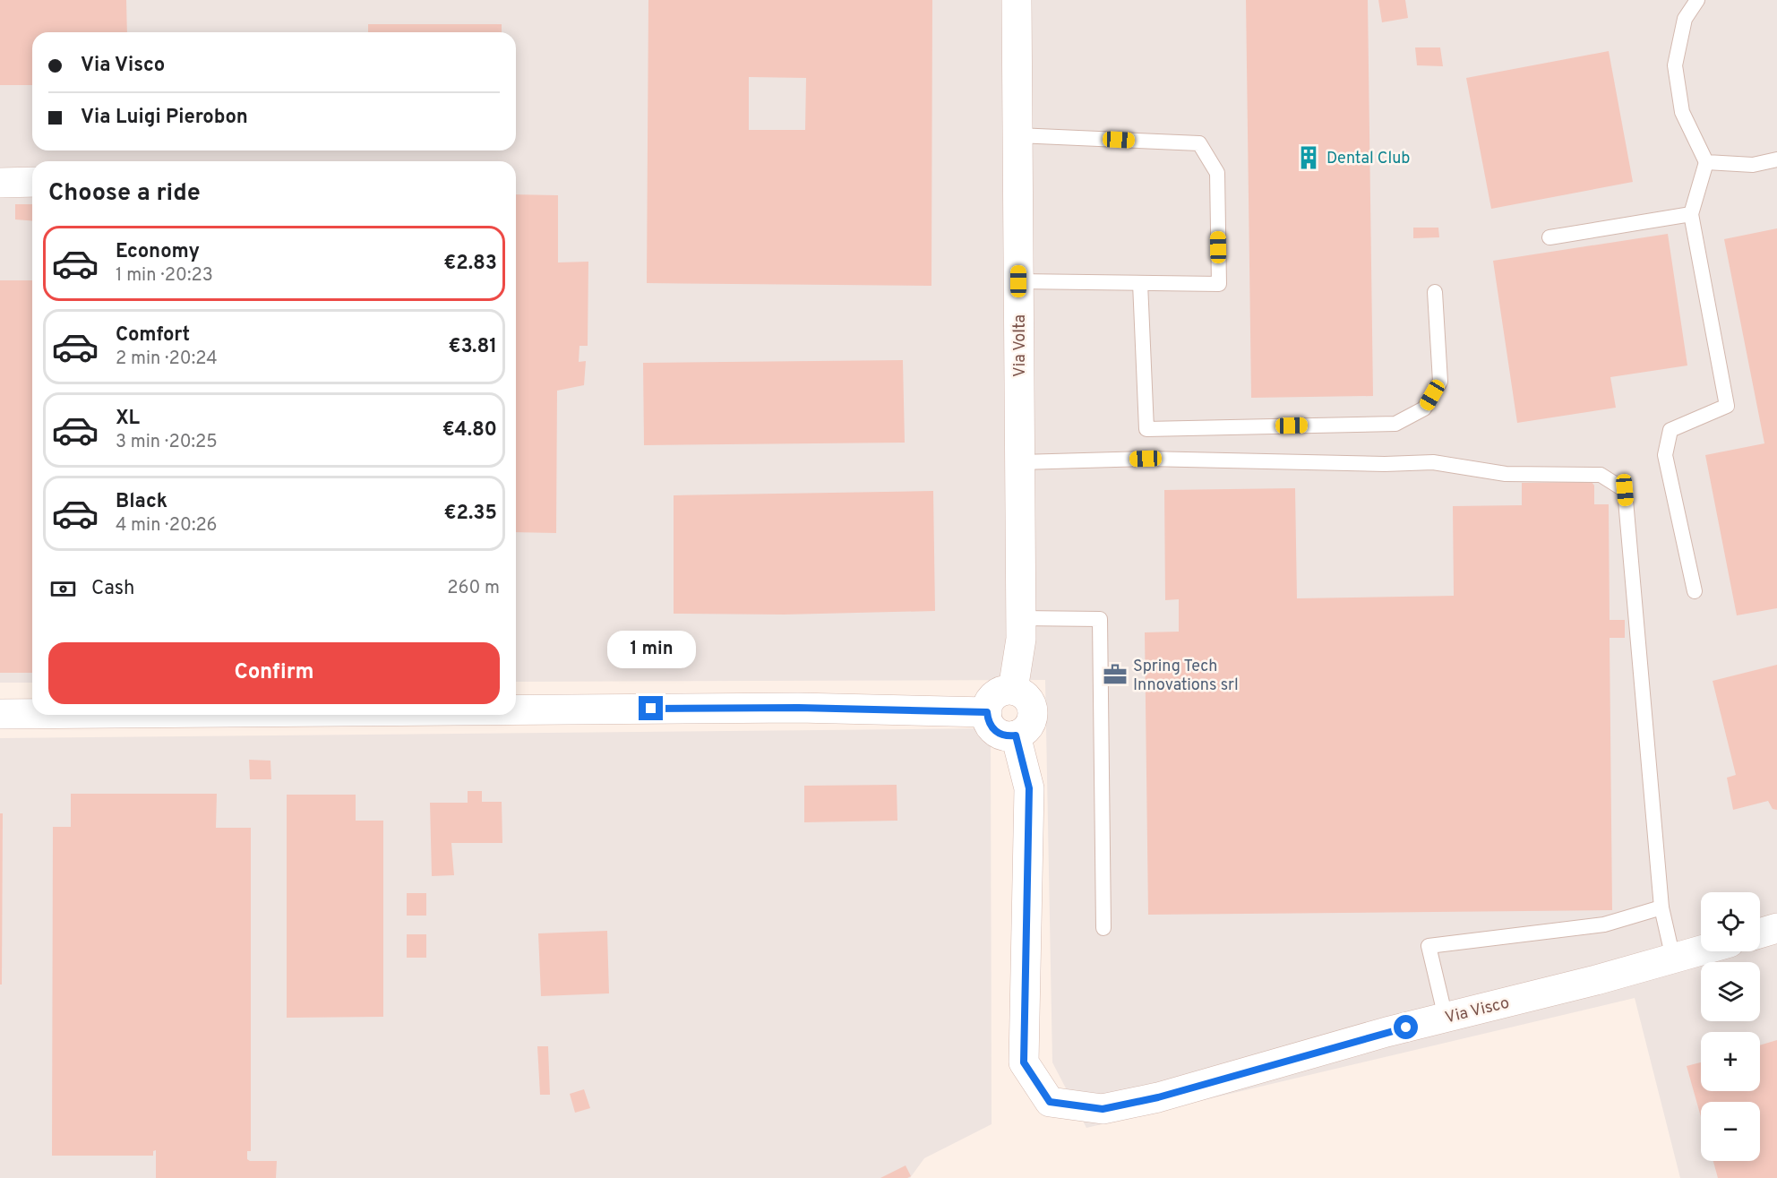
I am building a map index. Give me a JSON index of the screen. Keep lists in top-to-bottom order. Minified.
{"streets":{"street":["Via Volta","Via Visco"]},"crossings":[["Via Volta","Via Visco"]],"places":{"building":["Dental Club"],"office":["Spring Tech Innovations srl"]},"page":{"banner":["Via Visco","Via Luigi Pierobon"],"heading":"Choose a ride","list":[{"name":"Economy","note":"1 min · 20:23","value":"€2.83"},{"name":"Comfort","note":"2 min · 20:24","value":"€3.81"},{"name":"XL","note":"3 min · 20:25","value":"€4.80"},{"name":"Black","note":"4 min · 20:26","value":"€2.35"}],"pay":["Cash","260 m"],"bubble":"1 min","buttons":"Confirm","map_buttons":["+","−"]}}
